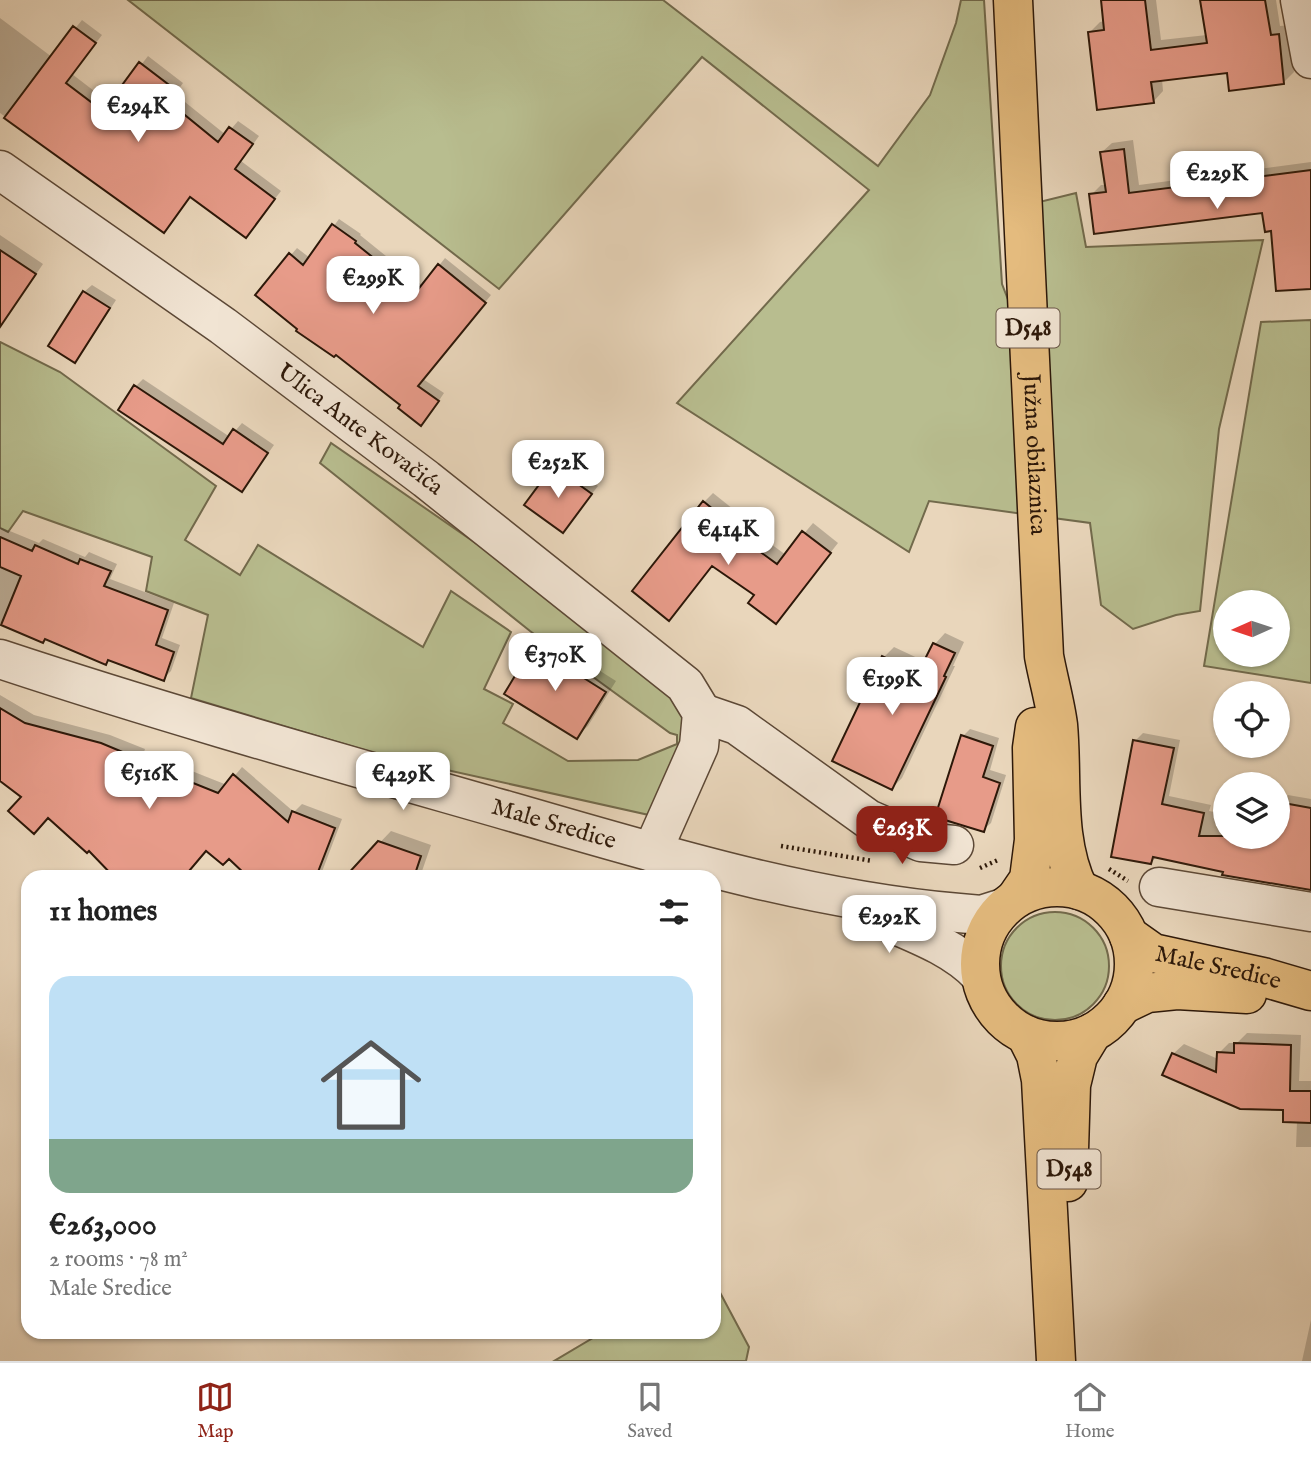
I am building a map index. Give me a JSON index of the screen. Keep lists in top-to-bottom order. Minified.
{"streets":{"main road":["D548","Južna obilaznica","Male Sredice"],"street":["Ulica Ante Kovačića"]},"crossings":[["D548","Južna obilaznica"],["D548","Male Sredice"],["Južna obilaznica","Male Sredice"]],"north":"left","page":{"price":["€294K","€229K","€299K","€252K","€414K","€370K","€199K","€516K","€429K","€263K","€292K"],"heading":"11 homes","list":[{"name":"€263,000","note":"2 rooms · 78 m² · Male Sredice"}],"tabs":["Map","Saved","Home"]}}
